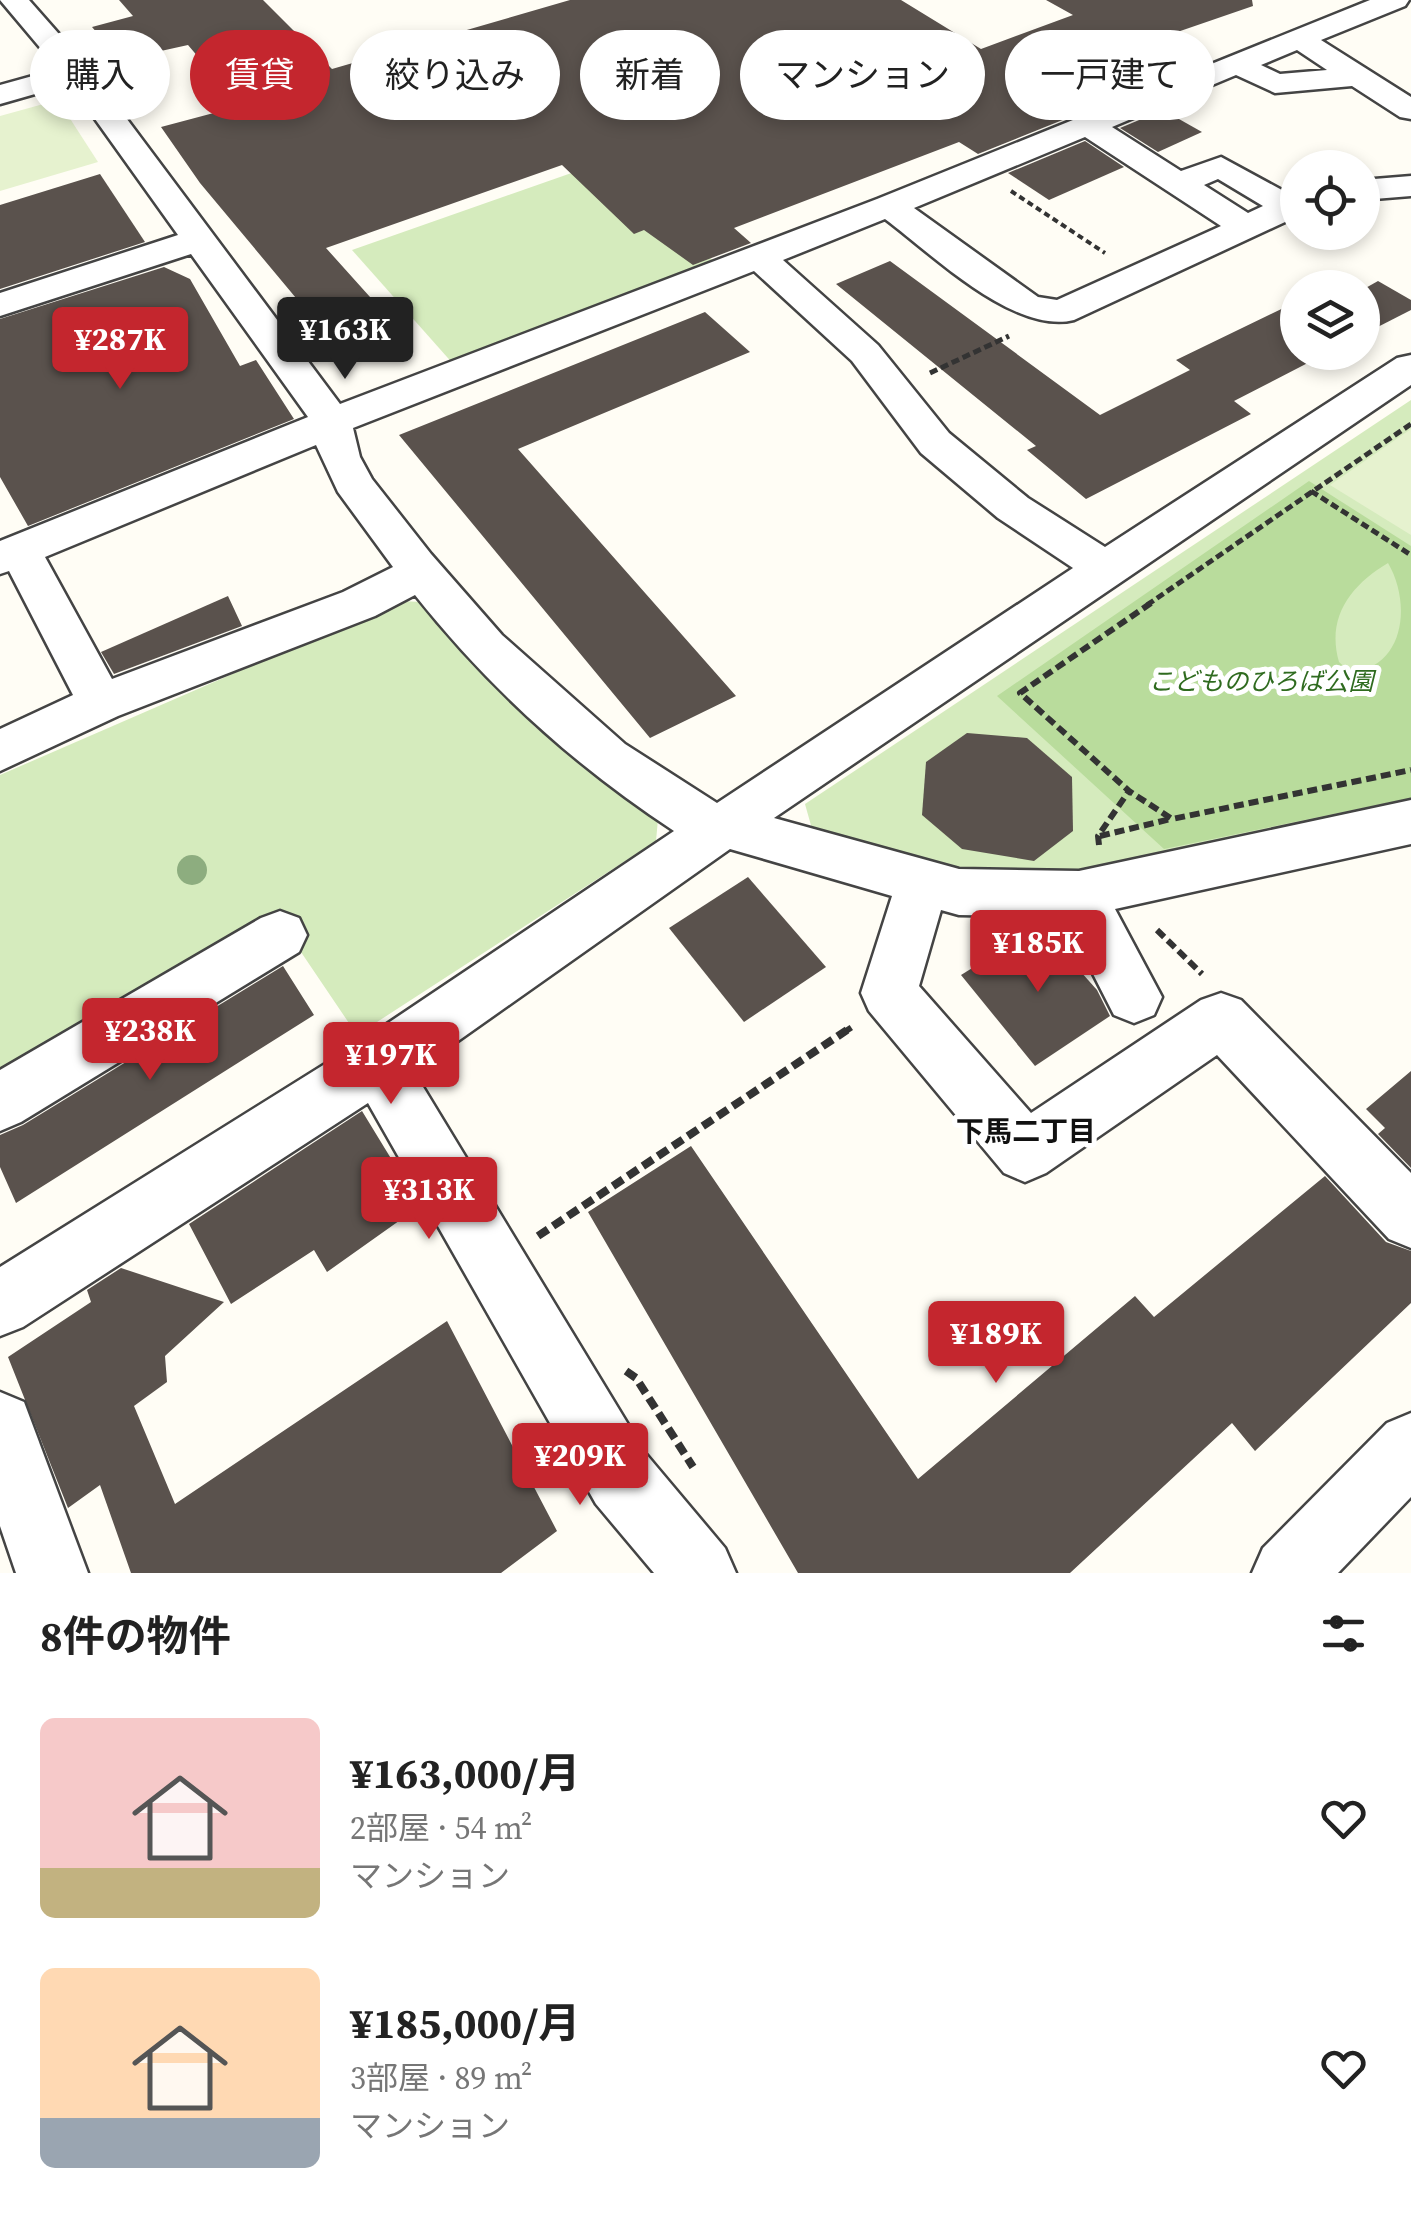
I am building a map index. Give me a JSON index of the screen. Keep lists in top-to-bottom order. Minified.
{"districts":["下馬二丁目"],"parks":["こどものひろば公園"],"page":{"chip":["購入","賃貸","絞り込み","新着","マンション","一戸建て"],"price":["¥163K","¥287K","¥185K","¥238K","¥197K","¥313K","¥189K","¥209K"],"heading":"8件の物件","list":[{"name":"¥163,000/月","note":"2部屋 · 54 m² · マンション"},{"name":"¥185,000/月","note":"3部屋 · 89 m² · マンション"}]}}
